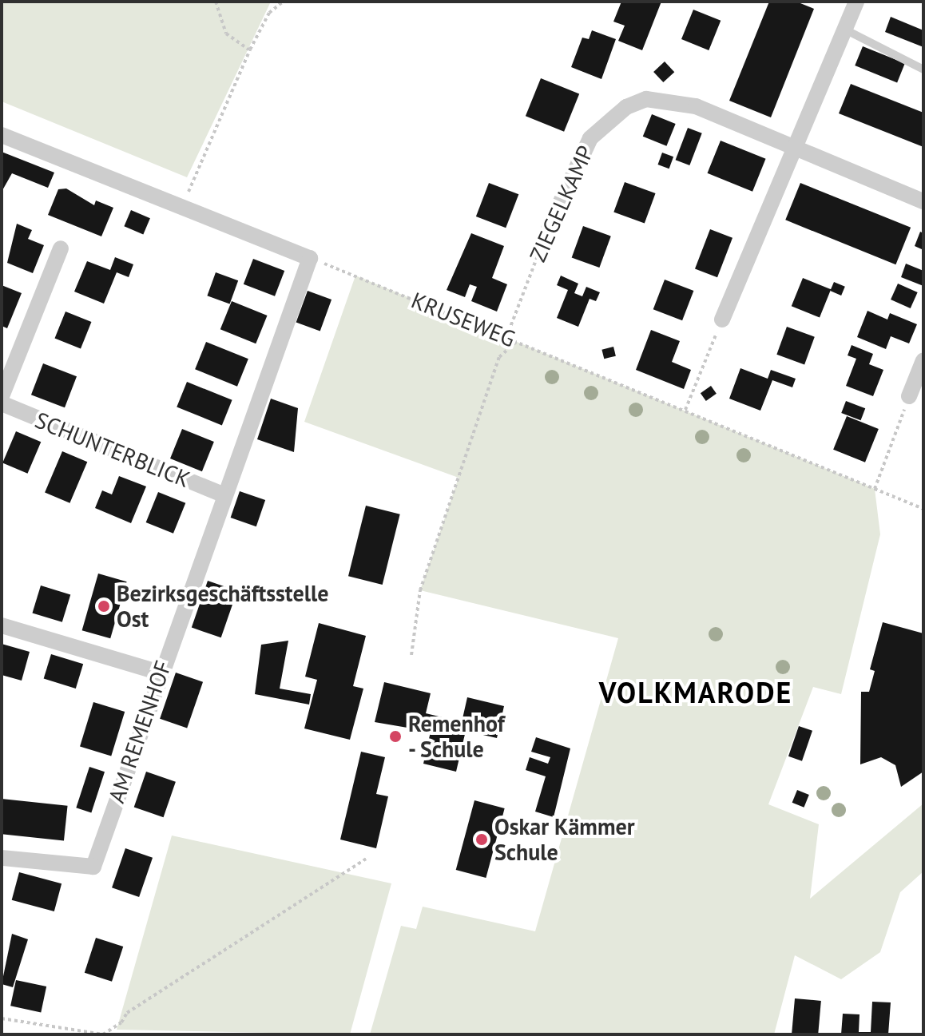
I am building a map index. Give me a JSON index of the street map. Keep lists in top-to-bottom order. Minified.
{"streets":{"street":["ZIEGELKAMP","SCHUNTERBLICK","AM REMENHOF"],"path":["KRUSEWEG"]},"crossings":[["ZIEGELKAMP","KRUSEWEG"],["KRUSEWEG","AM REMENHOF"],["SCHUNTERBLICK","AM REMENHOF"]],"districts":["VOLKMARODE"],"places":["Bezirksgeschäftsstelle Ost","Remenhof - Schule","Oskar Kämmer Schule"]}
